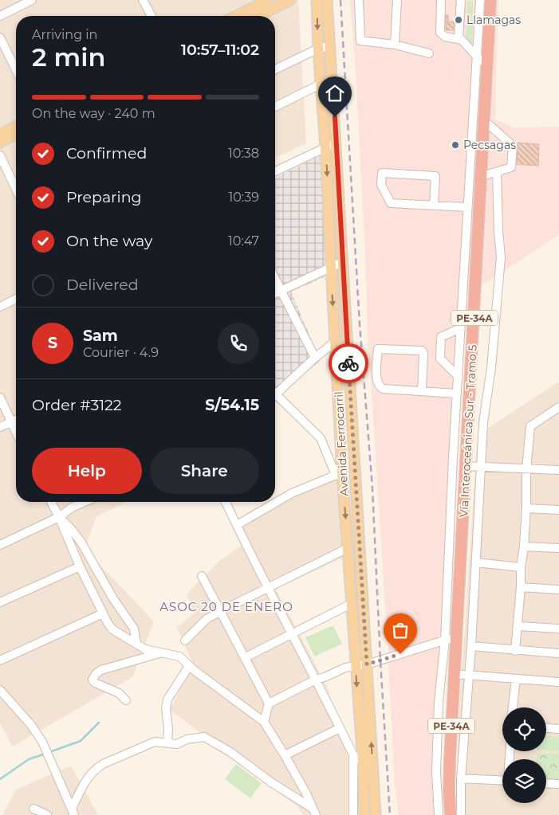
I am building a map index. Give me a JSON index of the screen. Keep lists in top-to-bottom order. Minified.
{"streets":{"highway":["PE-34A","Vía Interoceánica Sur - Tramo 5"],"main road":["Avenida Ferrocarril"]},"districts":["ASOC 20 DE ENERO"],"places":["Llamagas","Pecsagas"],"page":{"heading":["2 min","Arriving in","10:57–11:02"],"panel":["Sam","Courier · 4.9","Order #3122","S/54.15"],"bar":"On the way · 240 m","list":[["Confirmed","10:38"],["Preparing","10:39"],["On the way","10:47"],"Delivered"],"round":"S","buttons":["Help","Share"]}}
